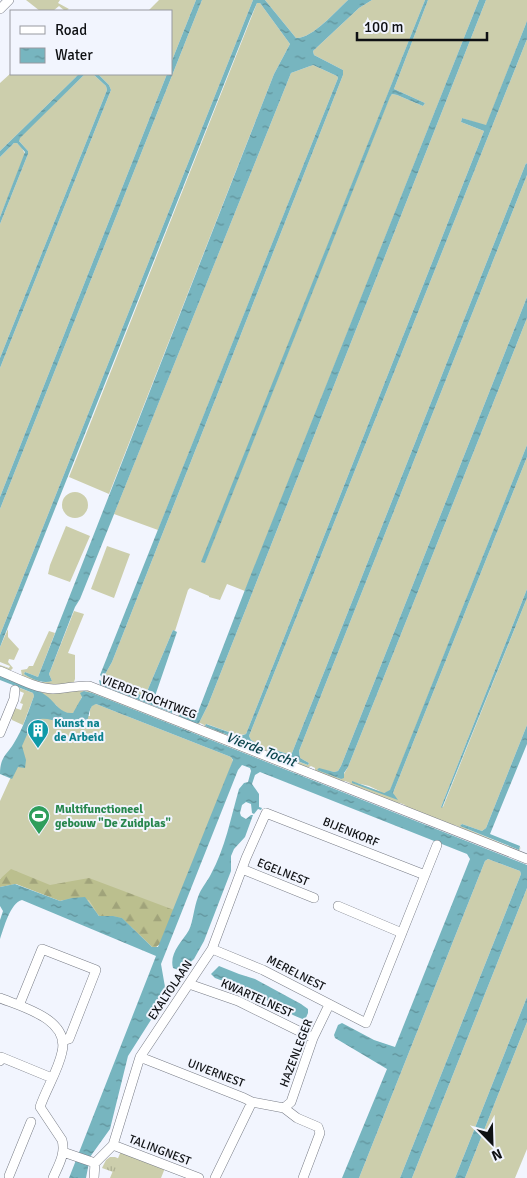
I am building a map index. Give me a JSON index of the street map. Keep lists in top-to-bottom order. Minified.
{"streets":{"street":["VIERDE TOCHTWEG","BIJENKORF","EGELNEST","MERELNEST","EXALTOLAAN","KWARTELNEST","HAZENLEGER","UIVERNEST","TALINGNEST"]},"crossings":[["BIJENKORF","EXALTOLAAN"],["EGELNEST","EXALTOLAAN"],["MERELNEST","EXALTOLAAN"],["MERELNEST","HAZENLEGER"],["EXALTOLAAN","KWARTELNEST"],["EXALTOLAAN","UIVERNEST"],["EXALTOLAAN","TALINGNEST"],["KWARTELNEST","HAZENLEGER"],["HAZENLEGER","UIVERNEST"]],"water":["Vierde Tocht"],"places":{"building":["Kunst na de Arbeid"],"sports":["Multifunctioneel gebouw \"De Zuidplas\""]},"legend":["Road","Water"],"scale_bar":"100 m","north":"bottom right"}
